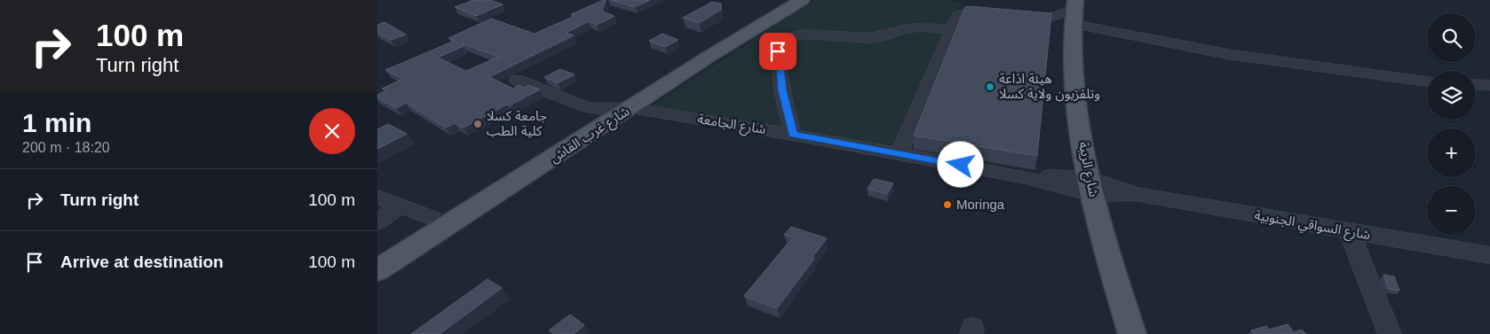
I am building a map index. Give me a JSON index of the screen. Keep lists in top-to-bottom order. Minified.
{"streets":{"main road":["شارع غرب القاش","شارع الريبة"],"street":["شارع الجامعة","شارع السواقي الجنوبية"]},"crossings":[["شارع الجامعة","شارع غرب القاش"],["شارع الجامعة","شارع الريبة"],["شارع الجامعة","شارع السواقي الجنوبية"],["شارع الريبة","شارع السواقي الجنوبية"]],"places":["هيئة اذاعة وتلفزيون ولاية كسلا","جامعة كسلا كلية الطب","Moringa"],"page":{"turn":["100 m","Turn right"],"map_buttons":["+","−"],"heading":["1 min","200 m · 18:20"],"list":[{"name":"Turn right","value":"100 m"},{"name":"Arrive at destination","value":"100 m"}]}}
